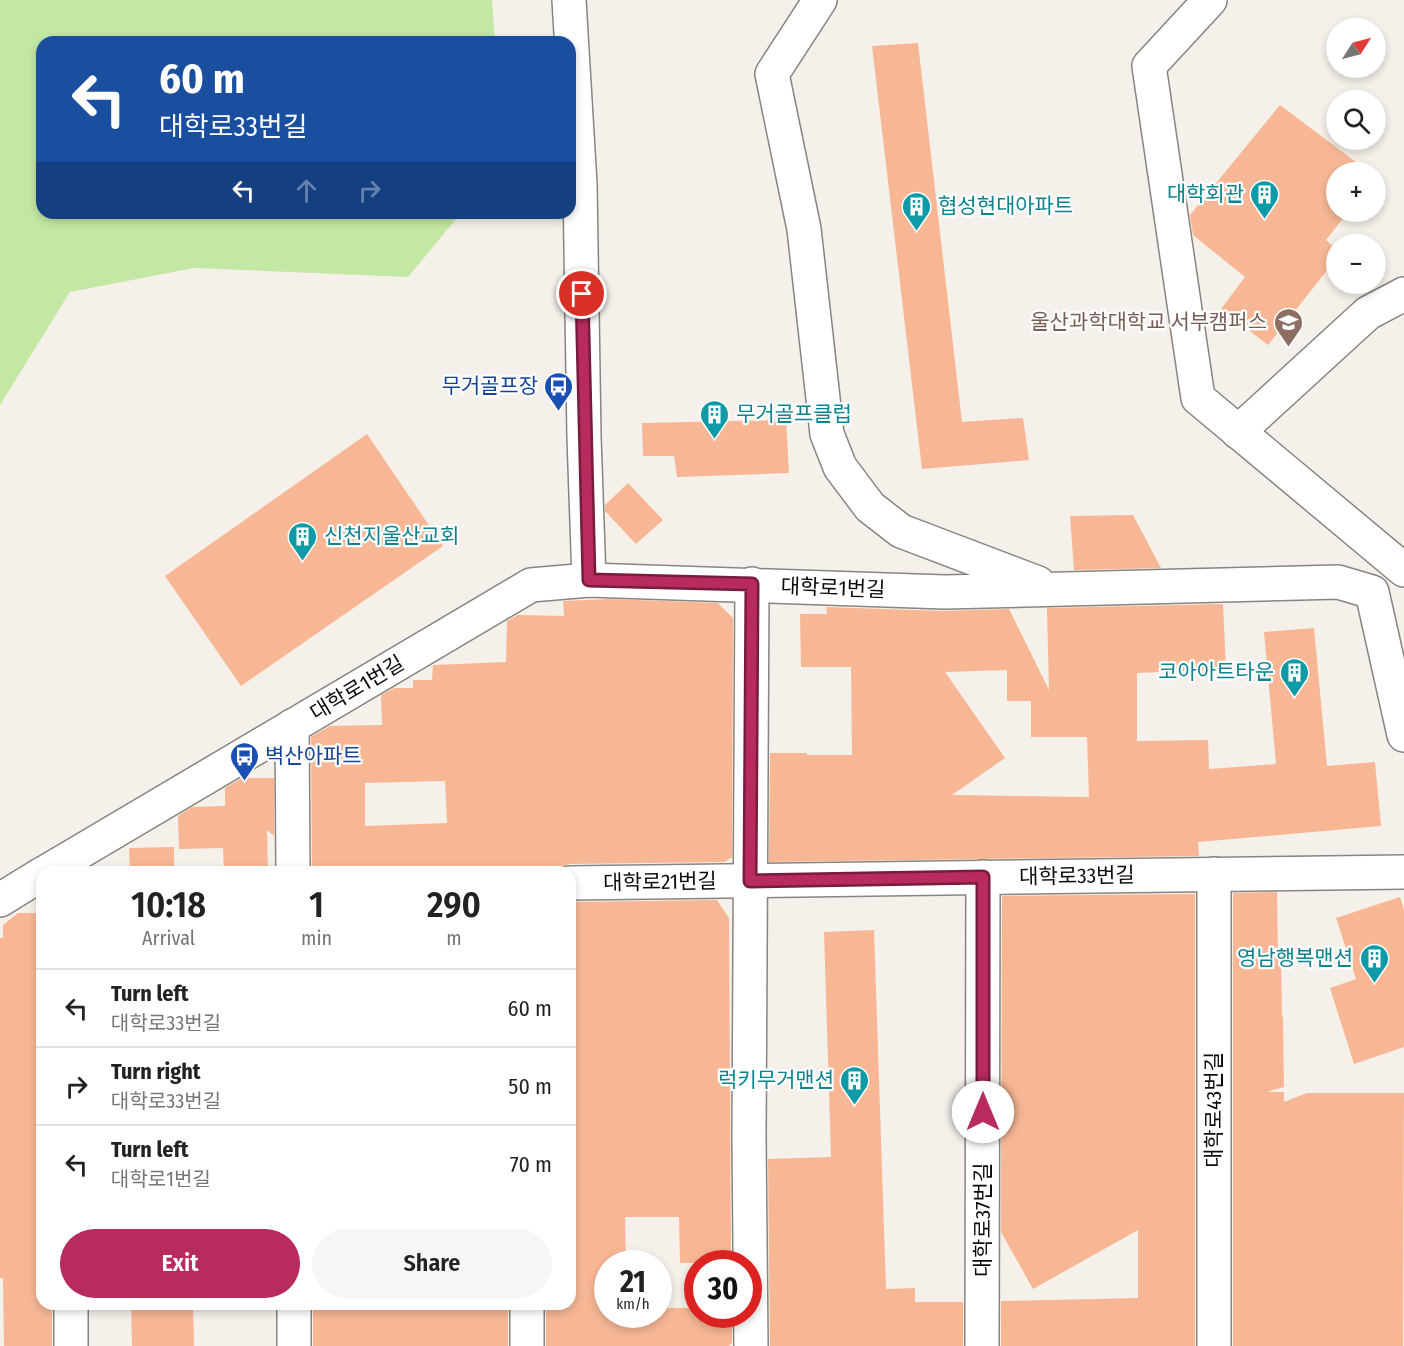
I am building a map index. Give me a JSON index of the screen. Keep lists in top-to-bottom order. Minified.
{"streets":{"street":["대학로1번길","대학로33번길","대학로21번길","대학로43번길","대학로37번길"]},"crossings":[["대학로33번길","대학로21번길"],["대학로33번길","대학로43번길"],["대학로33번길","대학로37번길"]],"places":{"building":["대학회관","협성현대아파트","무거골프클럽","신천지울산교회","코아아트타운","영남행복맨션","럭키무거맨션"],"school or university":["울산과학대학교 서부캠퍼스"],"bus stop":["무거골프장","벽산아파트"]},"north":"top right","page":{"map_buttons":["+","−"],"turn":["60 m","대학로33번길"],"eta":["10:18","Arrival","1","min","290","m"],"list":[{"name":"Turn left","note":"대학로33번길","value":"60 m"},{"name":"Turn right","note":"대학로33번길","value":"50 m"},{"name":"Turn left","note":"대학로1번길","value":"70 m"}],"buttons":["Exit","Share"],"speed":"21 km/h","limit":"30"}}
